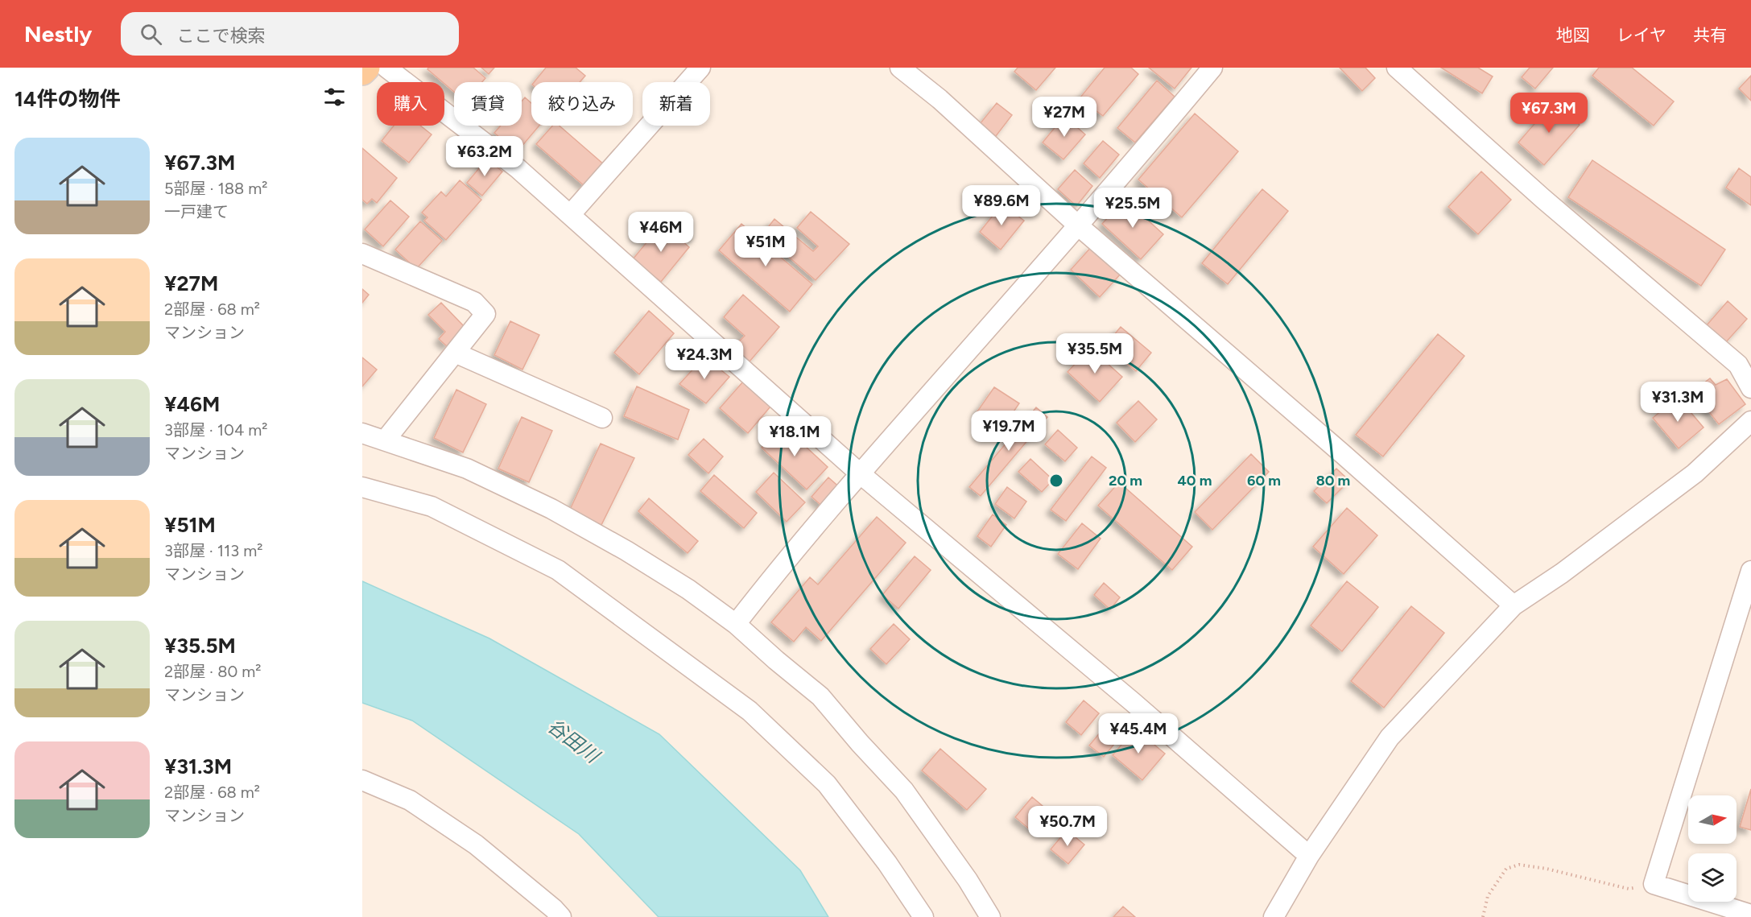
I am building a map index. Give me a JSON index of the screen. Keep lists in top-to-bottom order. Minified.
{"water":["谷田川"],"north":"right","page":{"header":"Nestly","search":"ここで検索","nav":["地図","レイヤ","共有"],"heading":"14件の物件","chip":["購入","賃貸","絞り込み","新着"],"price":["¥67.3M","¥27M","¥63.2M","¥89.6M","¥25.5M","¥46M","¥51M","¥35.5M","¥24.3M","¥31.3M","¥19.7M","¥18.1M","¥45.4M","¥50.7M"],"list":[{"name":"¥67.3M","note":"5部屋 · 188 m² · 一戸建て"},{"name":"¥27M","note":"2部屋 · 68 m² · マンション"},{"name":"¥46M","note":"3部屋 · 104 m² · マンション"},{"name":"¥51M","note":"3部屋 · 113 m² · マンション"},{"name":"¥35.5M","note":"2部屋 · 80 m² · マンション"},{"name":"¥31.3M","note":"2部屋 · 68 m² · マンション"}]},"rings":["20 m","40 m","60 m","80 m"]}
